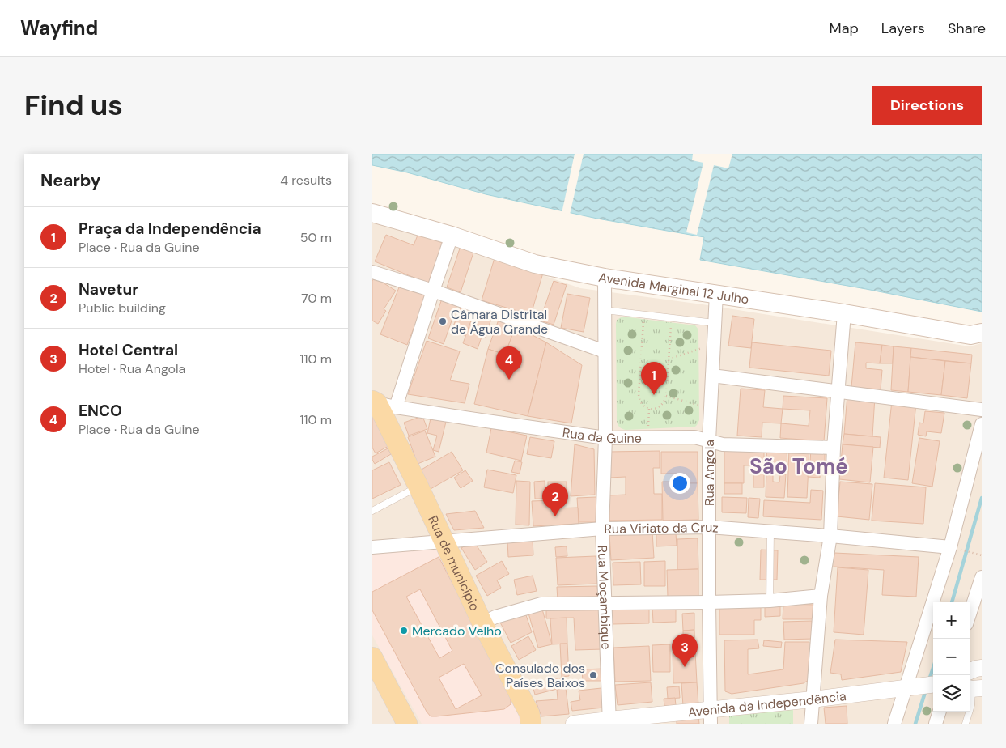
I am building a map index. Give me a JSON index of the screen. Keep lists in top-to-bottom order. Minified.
{"streets":{"main road":["Avenida Marginal 12 Julho","Rua de município"],"street":["Rua da Guine","Rua Angola","Rua Viriato da Cruz","Rua Moçambique","Avenida da Independência"]},"crossings":[["Avenida Marginal 12 Julho","Rua Angola"],["Avenida Marginal 12 Julho","Rua Moçambique"],["Rua da Guine","Rua Angola"],["Rua da Guine","Rua de município"],["Rua da Guine","Rua Moçambique"],["Rua Angola","Rua Viriato da Cruz"],["Rua Angola","Avenida da Independência"],["Rua Viriato da Cruz","Rua de município"],["Rua Viriato da Cruz","Rua Moçambique"],["Rua Moçambique","Avenida da Independência"]],"districts":["São Tomé"],"places":["Câmara Distrital de Água Grande","Mercado Velho","Consulado dos Países Baixos"],"page":{"header":"Wayfind","nav":["Map","Layers","Share"],"buttons":"Directions","title":"Find us","heading":["Nearby","4 results"],"list":[{"mark":"1","name":"Praça da Independência","note":"Place · Rua da Guine","value":"50 m"},{"mark":"2","name":"Navetur","note":"Public building","value":"70 m"},{"mark":"3","name":"Hotel Central","note":"Hotel · Rua Angola","value":"110 m"},{"mark":"4","name":"ENCO","note":"Place · Rua da Guine","value":"110 m"}],"pins":["4","1","2","3"],"map_buttons":["+","−"]}}
